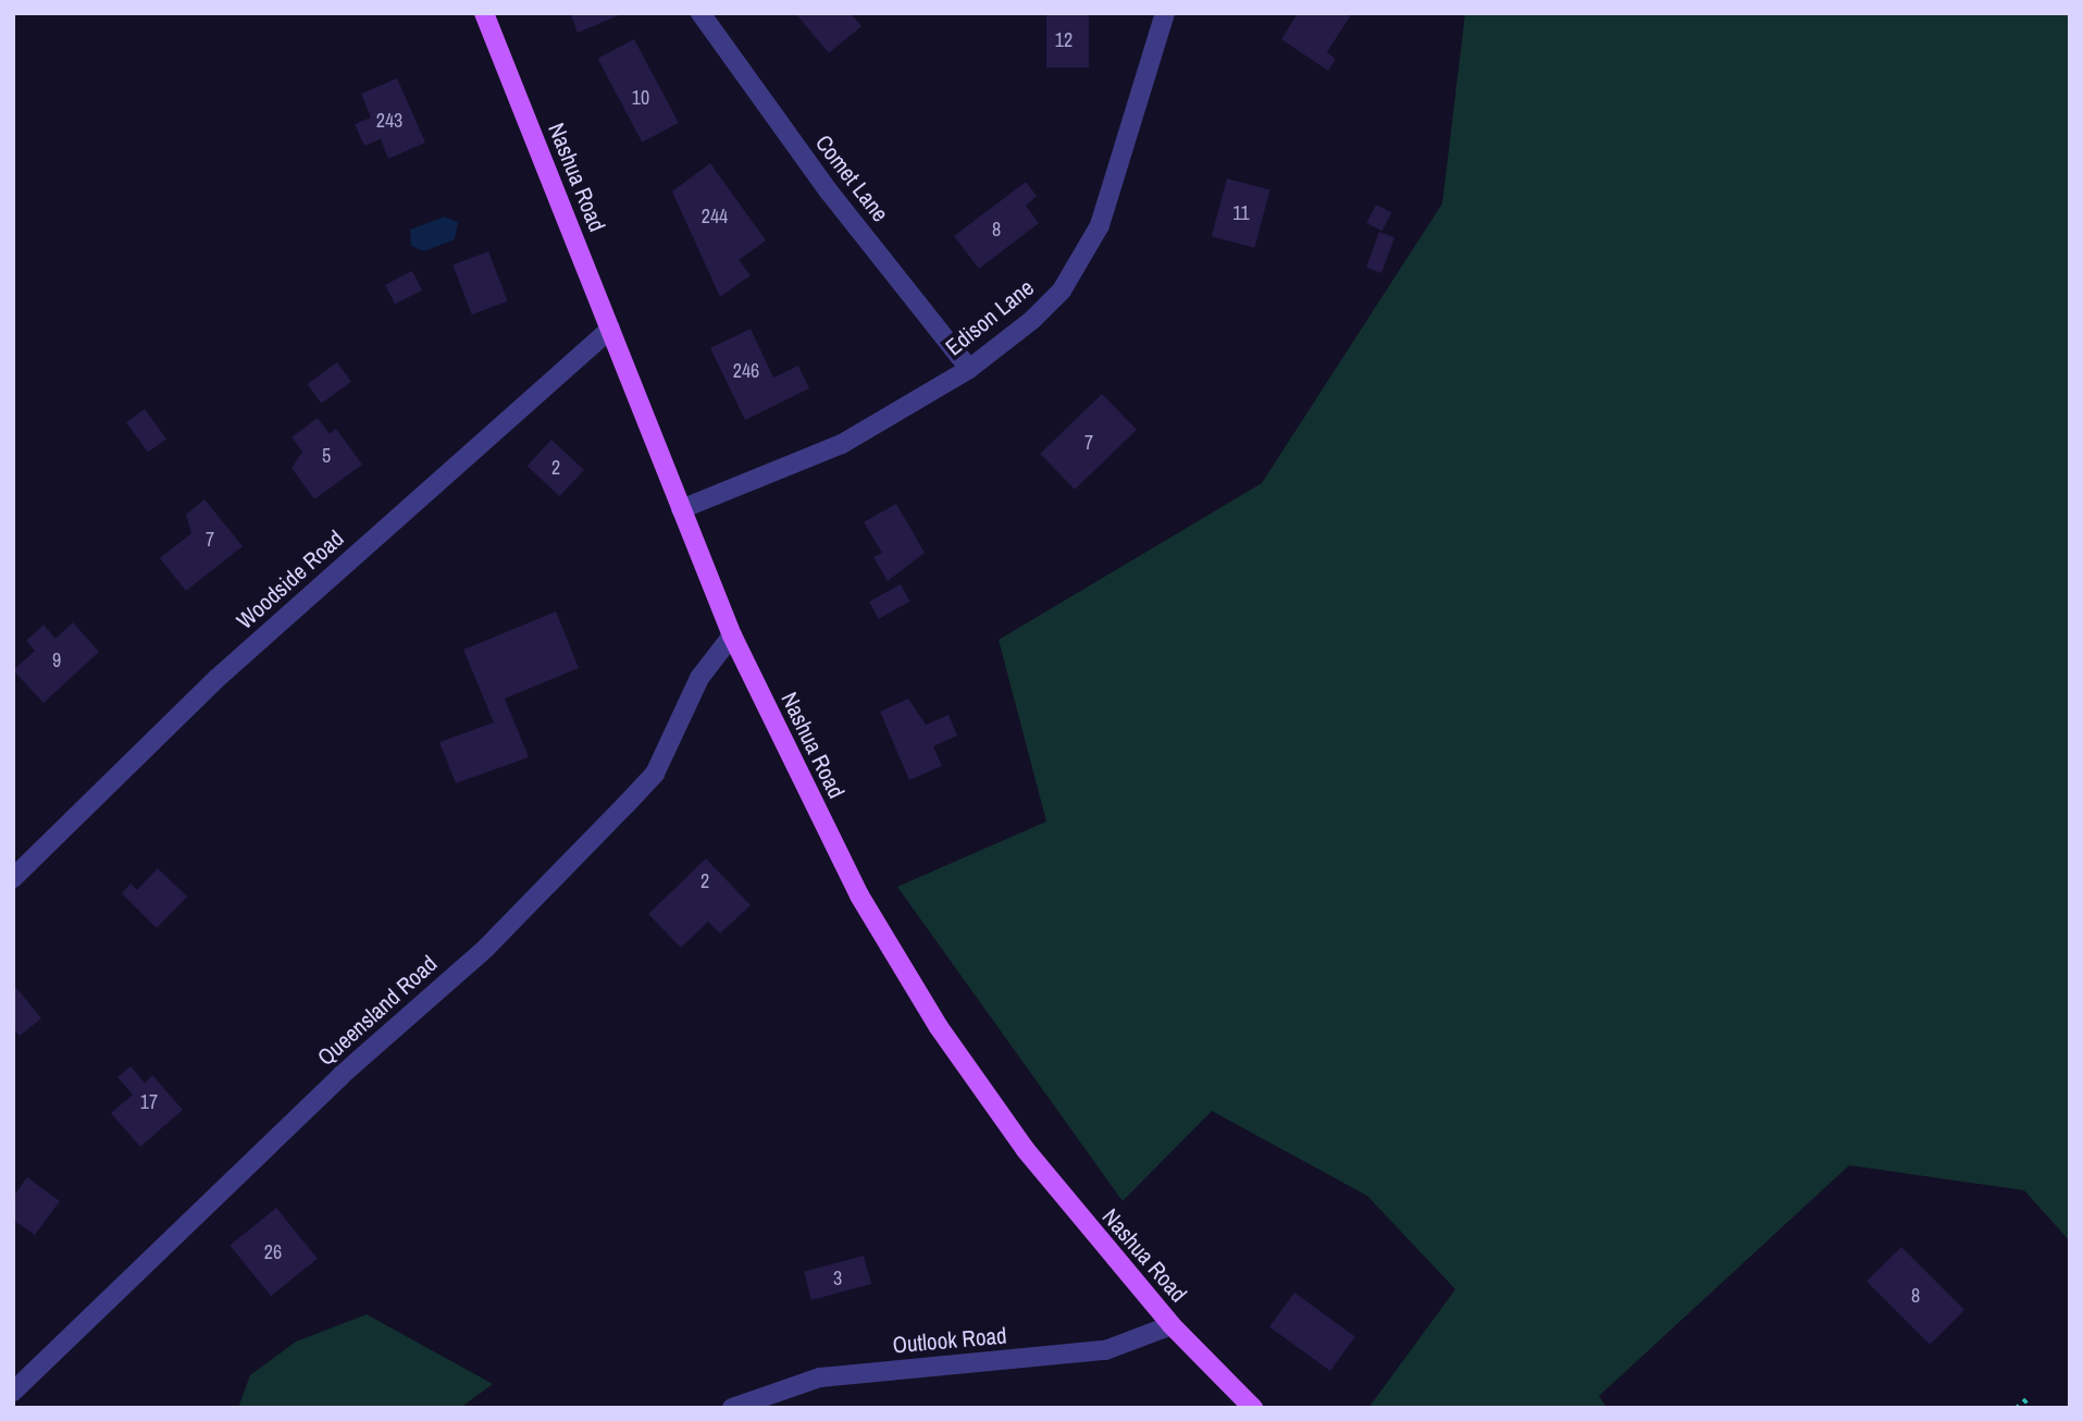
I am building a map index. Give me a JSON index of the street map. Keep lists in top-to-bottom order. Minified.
{"streets":{"main road":["Nashua Road"],"street":["Comet Lane","Edison Lane","Woodside Road","Queensland Road","Outlook Road"]},"crossings":[["Nashua Road","Edison Lane"],["Nashua Road","Woodside Road"],["Nashua Road","Queensland Road"],["Nashua Road","Outlook Road"],["Comet Lane","Edison Lane"]],"house_numbers":["12","10","243","11","244","8","246","7","5","2","7","9","2","17","26","3","8"]}
